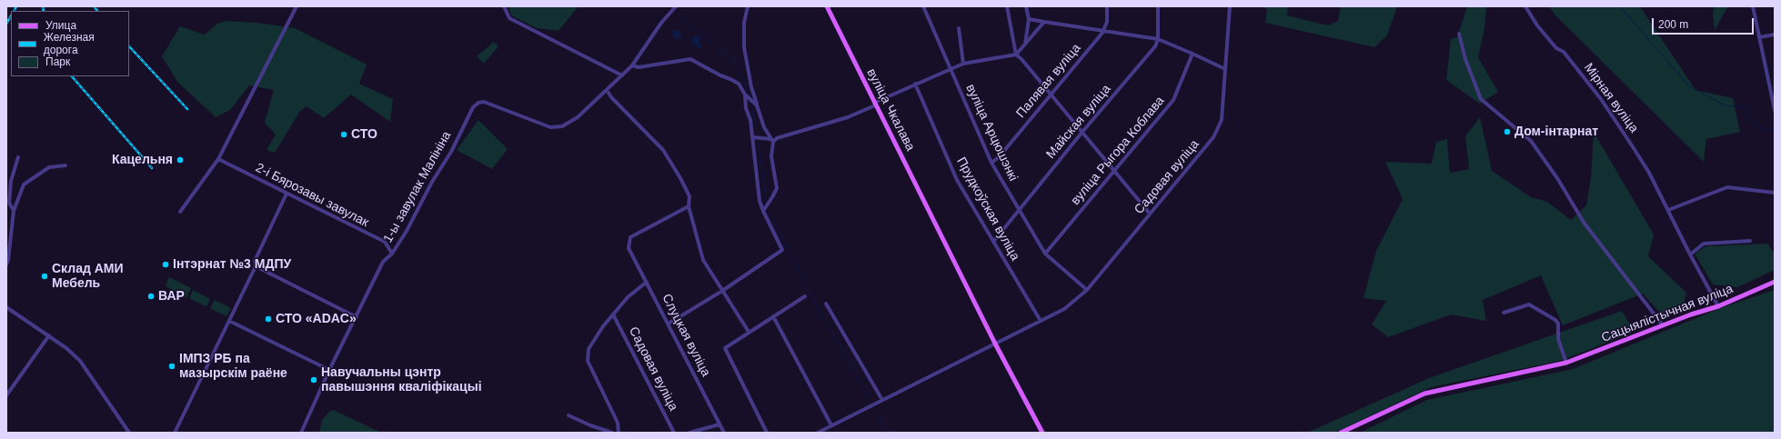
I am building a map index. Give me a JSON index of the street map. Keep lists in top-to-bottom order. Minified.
{"streets":{"main road":["вуліца Чкалава","Сацыялістычная вуліца"],"street":["Палявая вуліца","Мірная вуліца","Майская вуліца","вуліца Арцюшэнкі","вуліца Рыгора Коблава","Садовая вуліца","1-ы завулак Малініна","2-і Бярозавы завулак","Прудкоўская вуліца","Слуцкая вуліца"]},"crossings":[["Палявая вуліца","вуліца Арцюшэнкі"],["Мірная вуліца","Сацыялістычная вуліца"],["вуліца Чкалава","Садовая вуліца"],["Майская вуліца","вуліца Арцюшэнкі"],["Майская вуліца","Прудкоўская вуліца"],["вуліца Арцюшэнкі","вуліца Рыгора Коблава"],["вуліца Арцюшэнкі","Садовая вуліца"],["Садовая вуліца","Прудкоўская вуліца"],["1-ы завулак Малініна","2-і Бярозавы завулак"]],"places":["Дом-інтарнат","СТО","Кацельня","Інтэрнат №3 МДПУ","Склад АМИ Мебель","ВАР","СТО «ADAC»","ІМПЗ РБ па мазырскім раёне","Навучальны цэнтр павышэння кваліфікацыі"],"legend":["Улица","Железная дорога","Парк"],"scale_bar":"200 m"}
